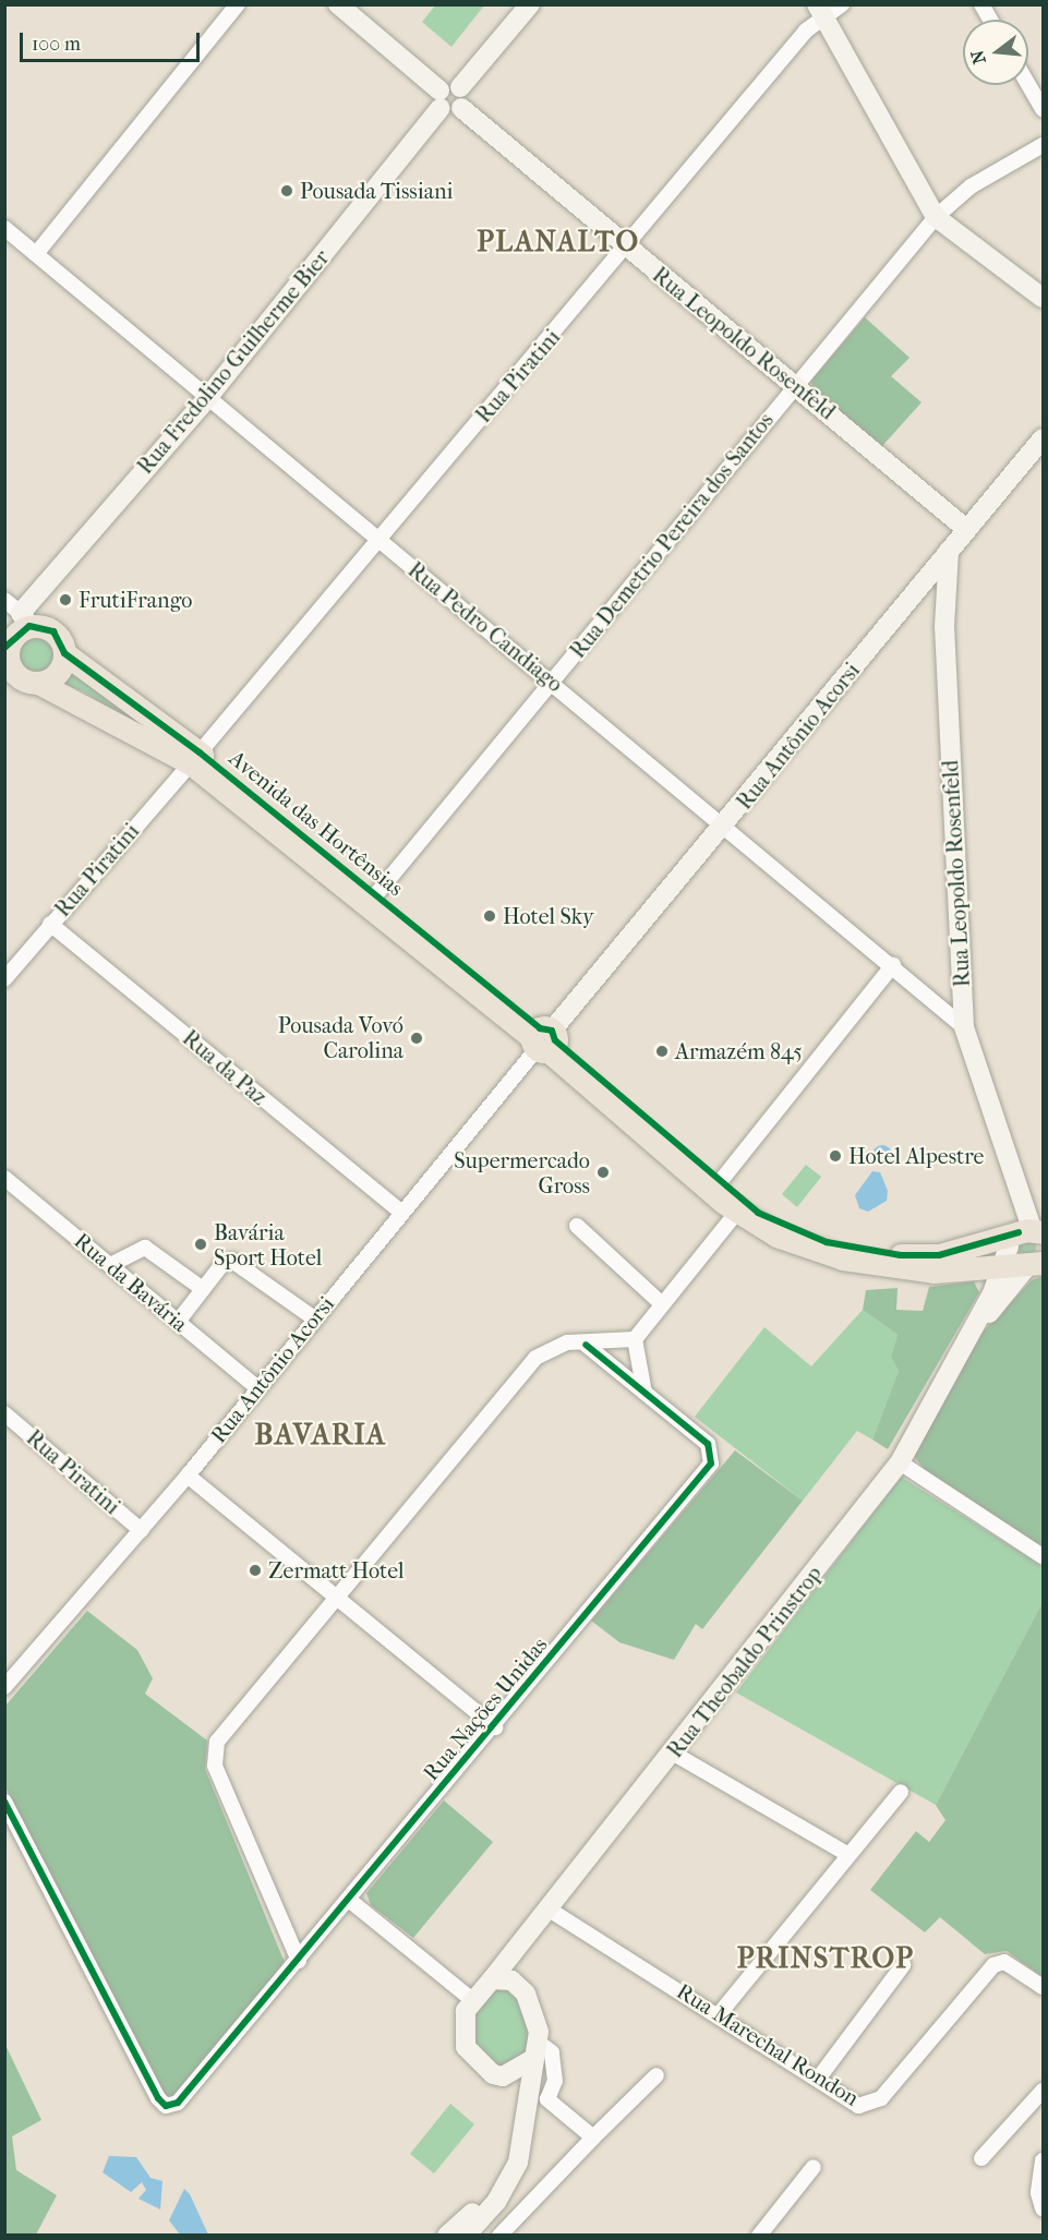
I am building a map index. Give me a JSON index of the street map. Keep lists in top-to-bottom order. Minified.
{"streets":{"main road":["Avenida das Hortênsias"],"street":["Rua Leopoldo Rosenfeld","Rua Fredolino Guilherme Bier","Rua Piratini","Rua Demetrio Pereira dos Santos","Rua Pedro Candiago","Rua Antônio Acorsi","Rua da Paz","Rua da Bavária","Rua Theobaldo Prinstrop","Rua Nações Unidas","Rua Marechal Rondon"]},"crossings":[["Rua Leopoldo Rosenfeld","Rua Piratini"],["Rua Leopoldo Rosenfeld","Rua Demetrio Pereira dos Santos"],["Rua Leopoldo Rosenfeld","Rua Pedro Candiago"],["Rua Leopoldo Rosenfeld","Rua Antônio Acorsi"],["Rua Leopoldo Rosenfeld","Avenida das Hortênsias"],["Rua Leopoldo Rosenfeld","Rua Theobaldo Prinstrop"],["Rua Fredolino Guilherme Bier","Rua Pedro Candiago"],["Rua Fredolino Guilherme Bier","Avenida das Hortênsias"],["Rua Piratini","Rua Pedro Candiago"],["Rua Piratini","Rua Antônio Acorsi"],["Rua Piratini","Avenida das Hortênsias"],["Rua Piratini","Rua da Paz"],["Rua Demetrio Pereira dos Santos","Rua Pedro Candiago"],["Rua Demetrio Pereira dos Santos","Avenida das Hortênsias"],["Rua Pedro Candiago","Rua Antônio Acorsi"],["Rua Antônio Acorsi","Avenida das Hortênsias"],["Rua Antônio Acorsi","Rua da Paz"],["Rua Antônio Acorsi","Rua da Bavária"],["Avenida das Hortênsias","Rua Theobaldo Prinstrop"],["Rua Theobaldo Prinstrop","Rua Marechal Rondon"]],"districts":["PLANALTO","BAVARIA","PRINSTROP"],"places":["Pousada Tissiani","FrutiFrango","Hotel Sky","Pousada Vovó Carolina","Armazém 845","Hotel Alpestre","Supermercado Gross","Bavária Sport Hotel","Zermatt Hotel"],"scale_bar":"100 m","north":"left"}
